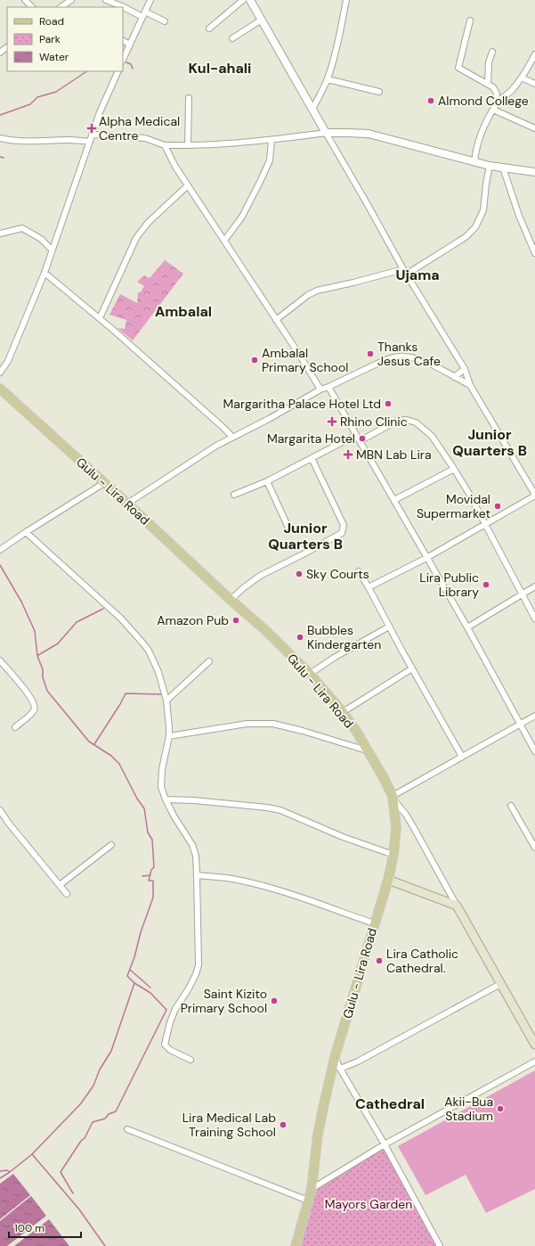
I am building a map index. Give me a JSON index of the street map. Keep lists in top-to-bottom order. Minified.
{"streets":{"main road":["Gulu - Lira Road"]},"districts":["Kul-ahali","Ujama","Ambalal","Junior Quarters B","Junior Quarters B","Cathedral"],"parks":["Mayors Garden"],"places":{"other":["Almond College","Thanks Jesus Cafe","Ambalal Primary School","Margaritha Palace Hotel Ltd","Margarita Hotel","Movidal Supermarket","Sky Courts","Lira Public Library","Amazon Pub","Bubbles Kindergarten","Lira Catholic Cathedral.","Saint Kizito Primary School","Akii-Bua Stadium","Lira Medical Lab Training School"],"health":["Alpha Medical Centre","Rhino Clinic","MBN Lab Lira"]},"legend":["Road","Park","Water"],"scale_bar":"100 m"}
